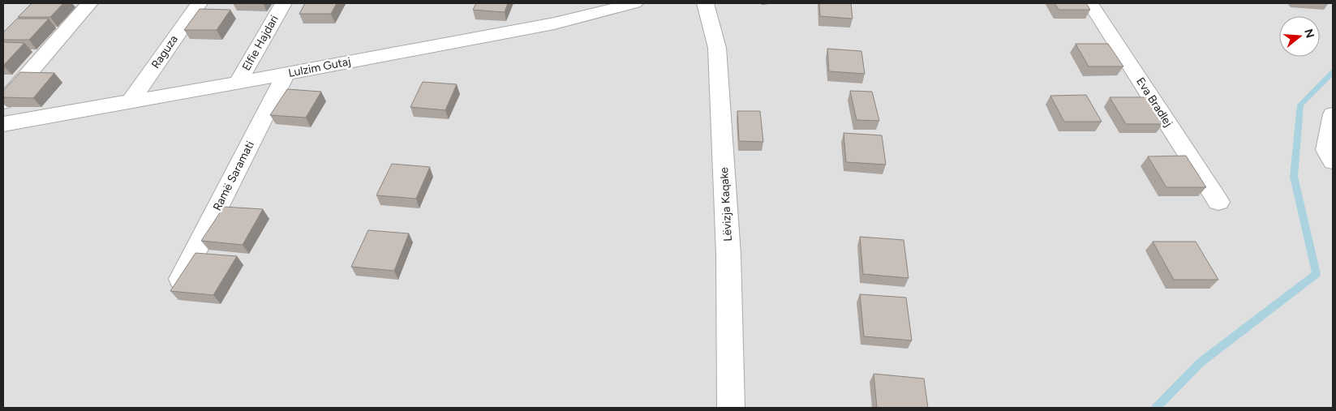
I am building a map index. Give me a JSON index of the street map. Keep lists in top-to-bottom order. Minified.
{"streets":{"street":["Elfie Hajdari","Raguza","Lulzim Gutaj","Eva Bradlej","Ramë Saramati","Lëvizja Kaqake"]},"crossings":[["Elfie Hajdari","Lulzim Gutaj"],["Raguza","Lulzim Gutaj"],["Lulzim Gutaj","Ramë Saramati"]],"north":"right"}
